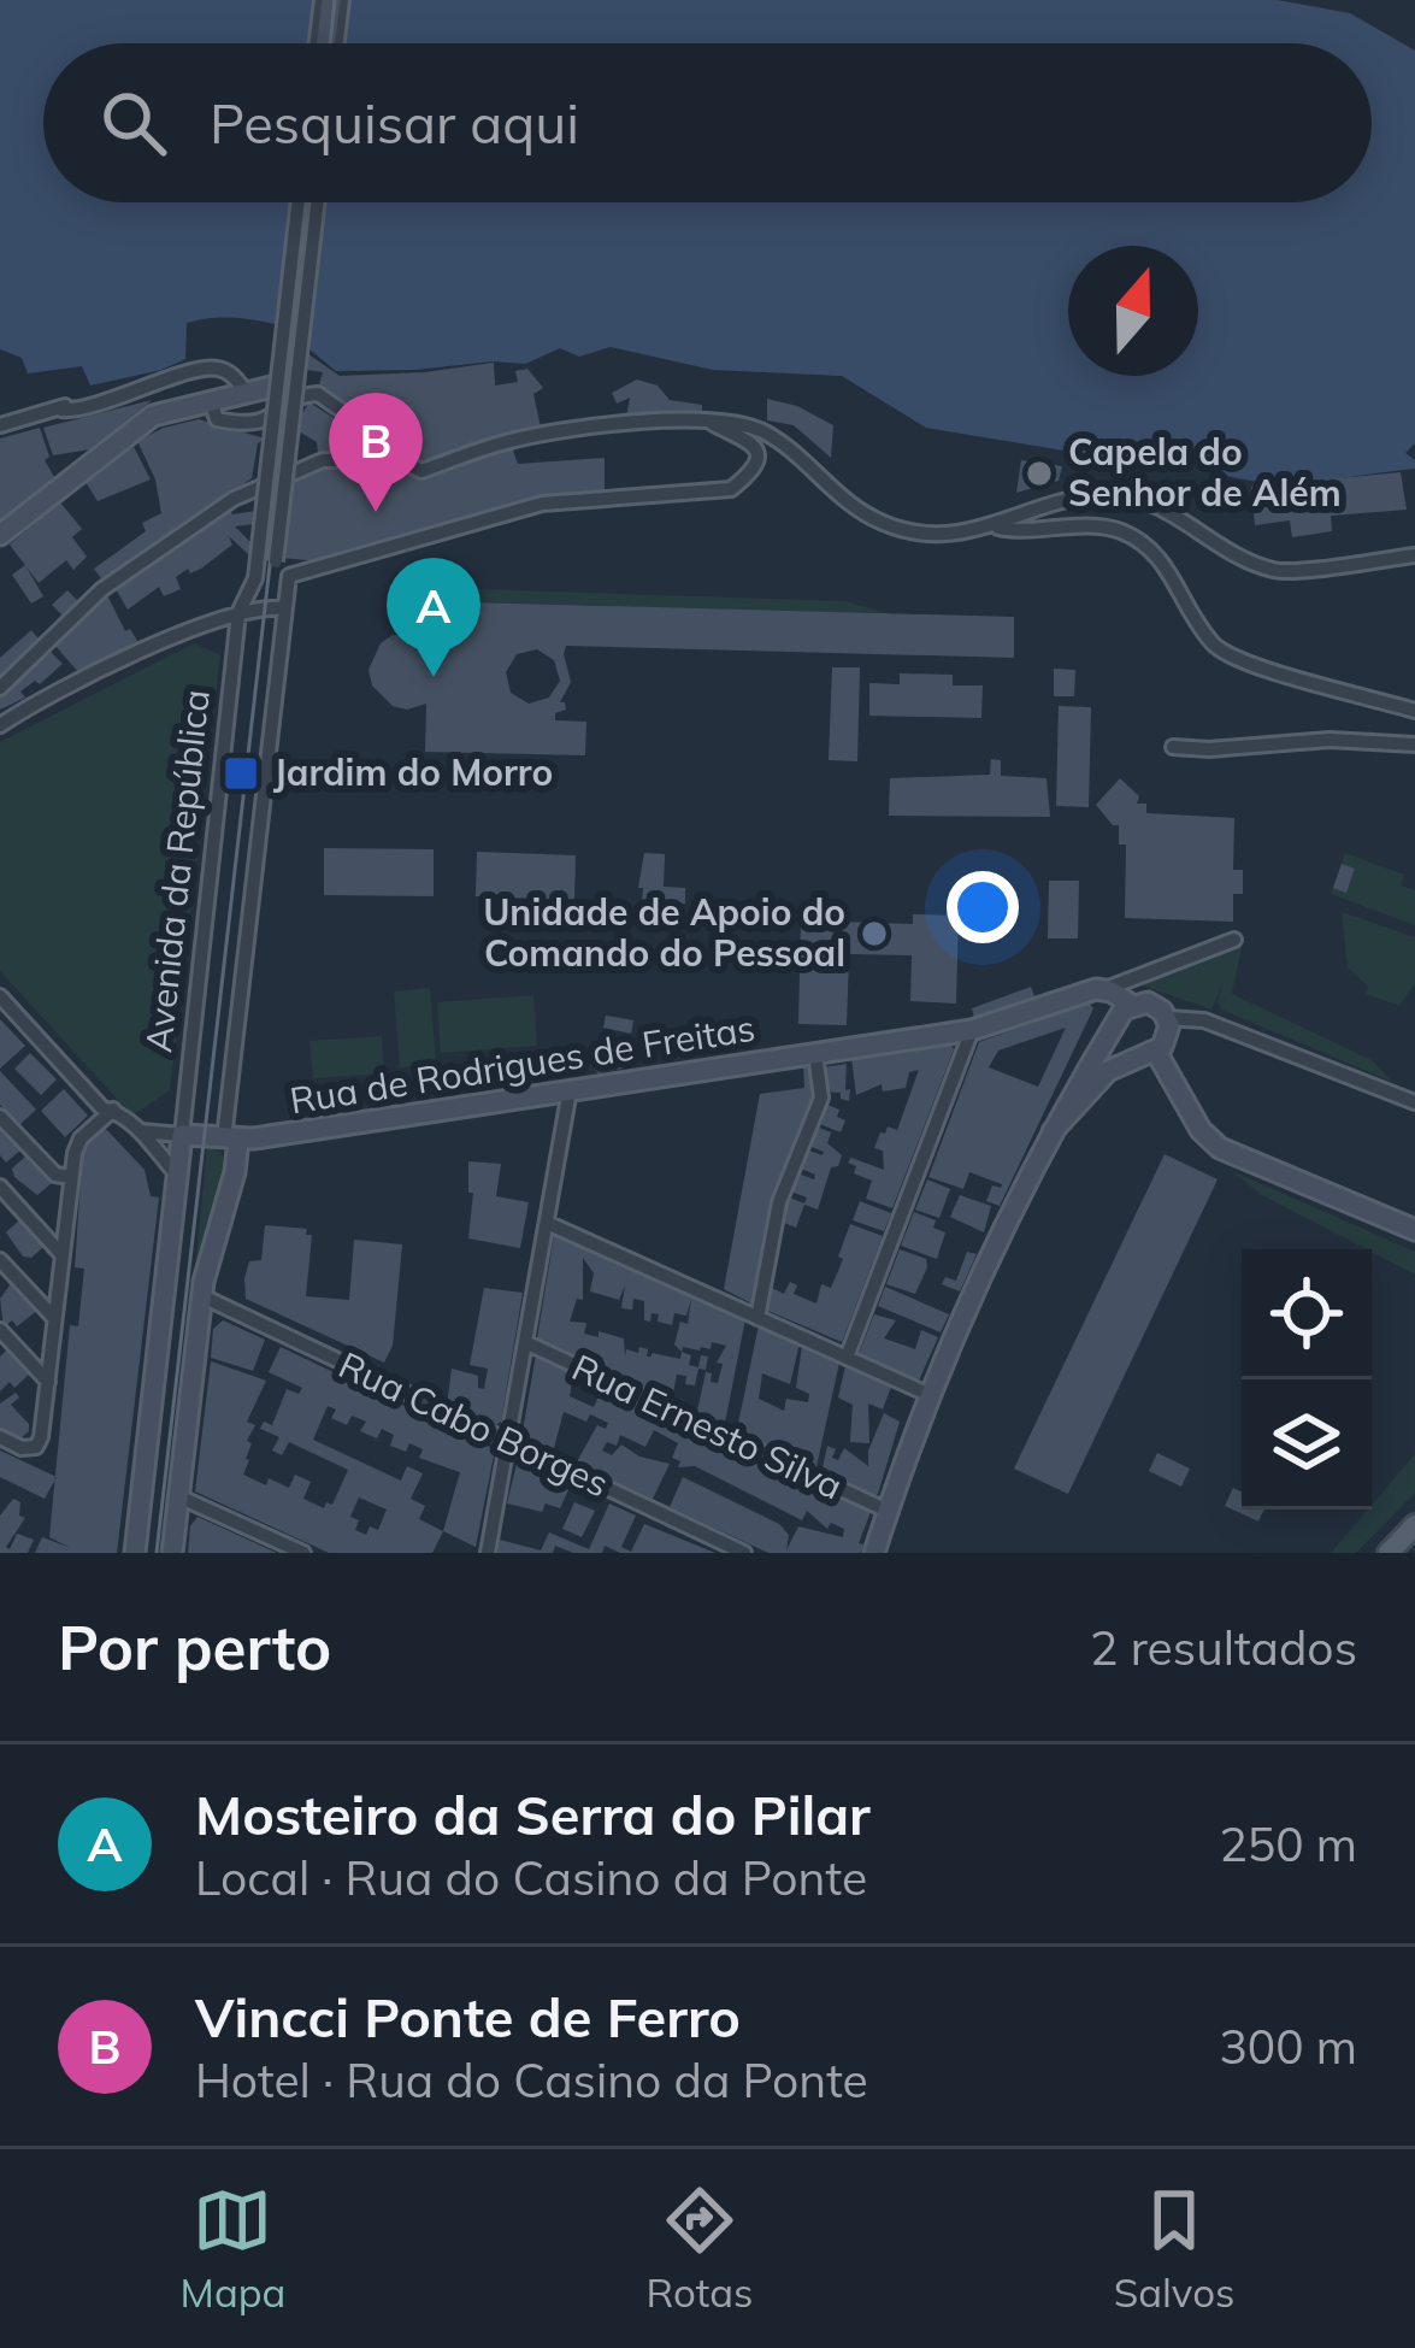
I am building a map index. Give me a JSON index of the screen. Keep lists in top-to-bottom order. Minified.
{"streets":{"main road":["Avenida da República","Rua de Rodrigues de Freitas"],"street":["Rua Cabo Borges","Rua Ernesto Silva"]},"crossings":[["Avenida da República","Rua de Rodrigues de Freitas"],["Avenida da República","Rua Cabo Borges"]],"places":{"other":["Capela do Senhor de Além","Unidade de Apoio do Comando do Pessoal"],"transit":["Jardim do Morro"]},"north":"top","page":{"search":"Pesquisar aqui","pins":["B","A"],"heading":["Por perto","2 resultados"],"list":[{"mark":"A","name":"Mosteiro da Serra do Pilar","note":"Local · Rua do Casino da Ponte","value":"250 m"},{"mark":"B","name":"Vincci Ponte de Ferro","note":"Hotel · Rua do Casino da Ponte","value":"300 m"}],"nav":["Mapa","Rotas","Salvos"]}}
